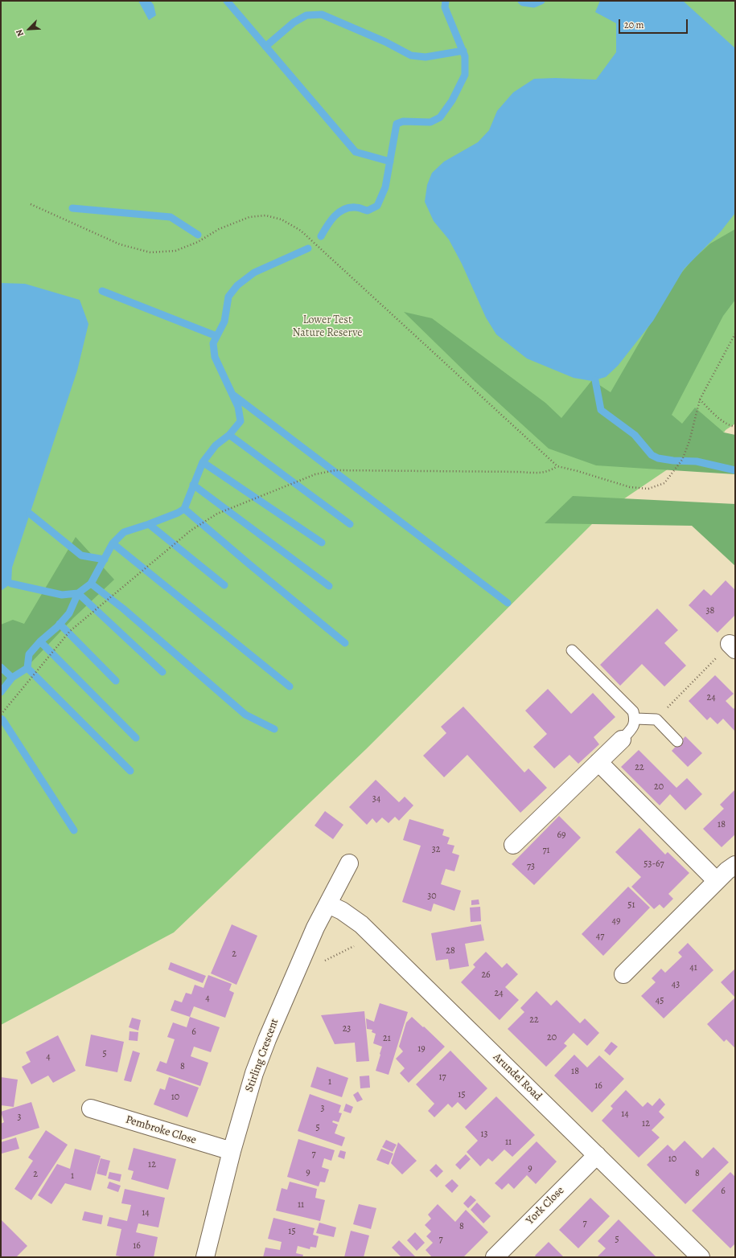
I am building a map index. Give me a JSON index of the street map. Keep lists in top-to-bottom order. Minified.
{"streets":{"street":["Stirling Crescent","Arundel Road","Pembroke Close","York Close"]},"crossings":[["Stirling Crescent","Arundel Road"],["Stirling Crescent","Pembroke Close"],["Arundel Road","York Close"]],"parks":["Lower Test Nature Reserve"],"house_numbers":["38","24","22","20","34","18","69","32","71","53-67","73","30","51","49","47","28","2","41","26","43","24","4","45","22","23","6","20","21","19","5","4","8","18","17","1","16","15","10","3","14","3","12","5","13","11","7","10","12","9","9","8","2","1","6","11","14","7","8","15","7","5","16"],"scale_bar":"20 m","north":"bottom left"}
